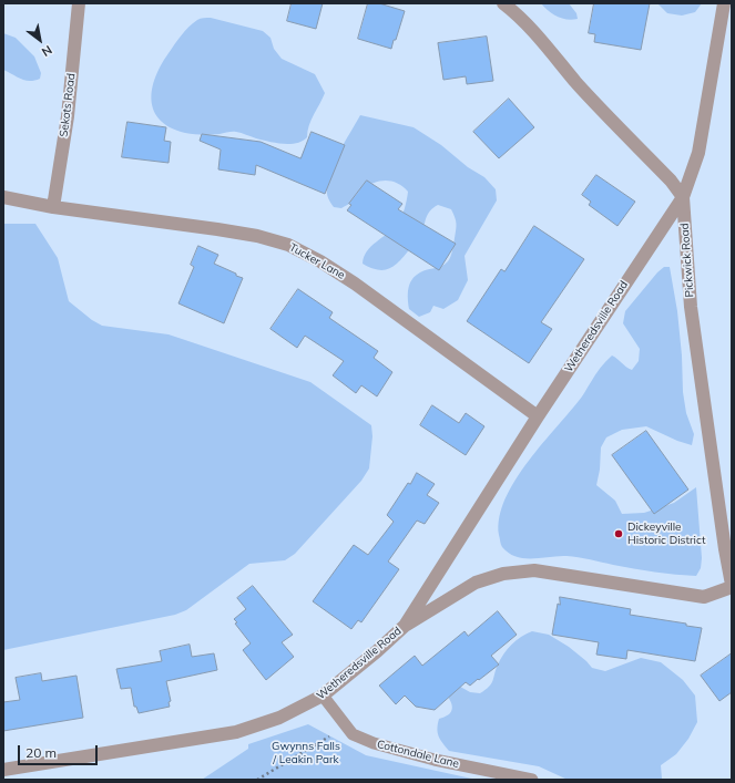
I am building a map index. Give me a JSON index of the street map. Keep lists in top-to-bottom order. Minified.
{"streets":{"street":["Sekots Road","Pickwick Road","Tucker Lane","Wetheredsville Road"],"lane":["Cottondale Lane"]},"crossings":[["Sekots Road","Tucker Lane"],["Pickwick Road","Wetheredsville Road"],["Tucker Lane","Wetheredsville Road"],["Wetheredsville Road","Cottondale Lane"]],"parks":["Gwynns Falls / Leakin Park"],"places":["Dickeyville Historic District"],"scale_bar":"20 m","north":"bottom right"}
